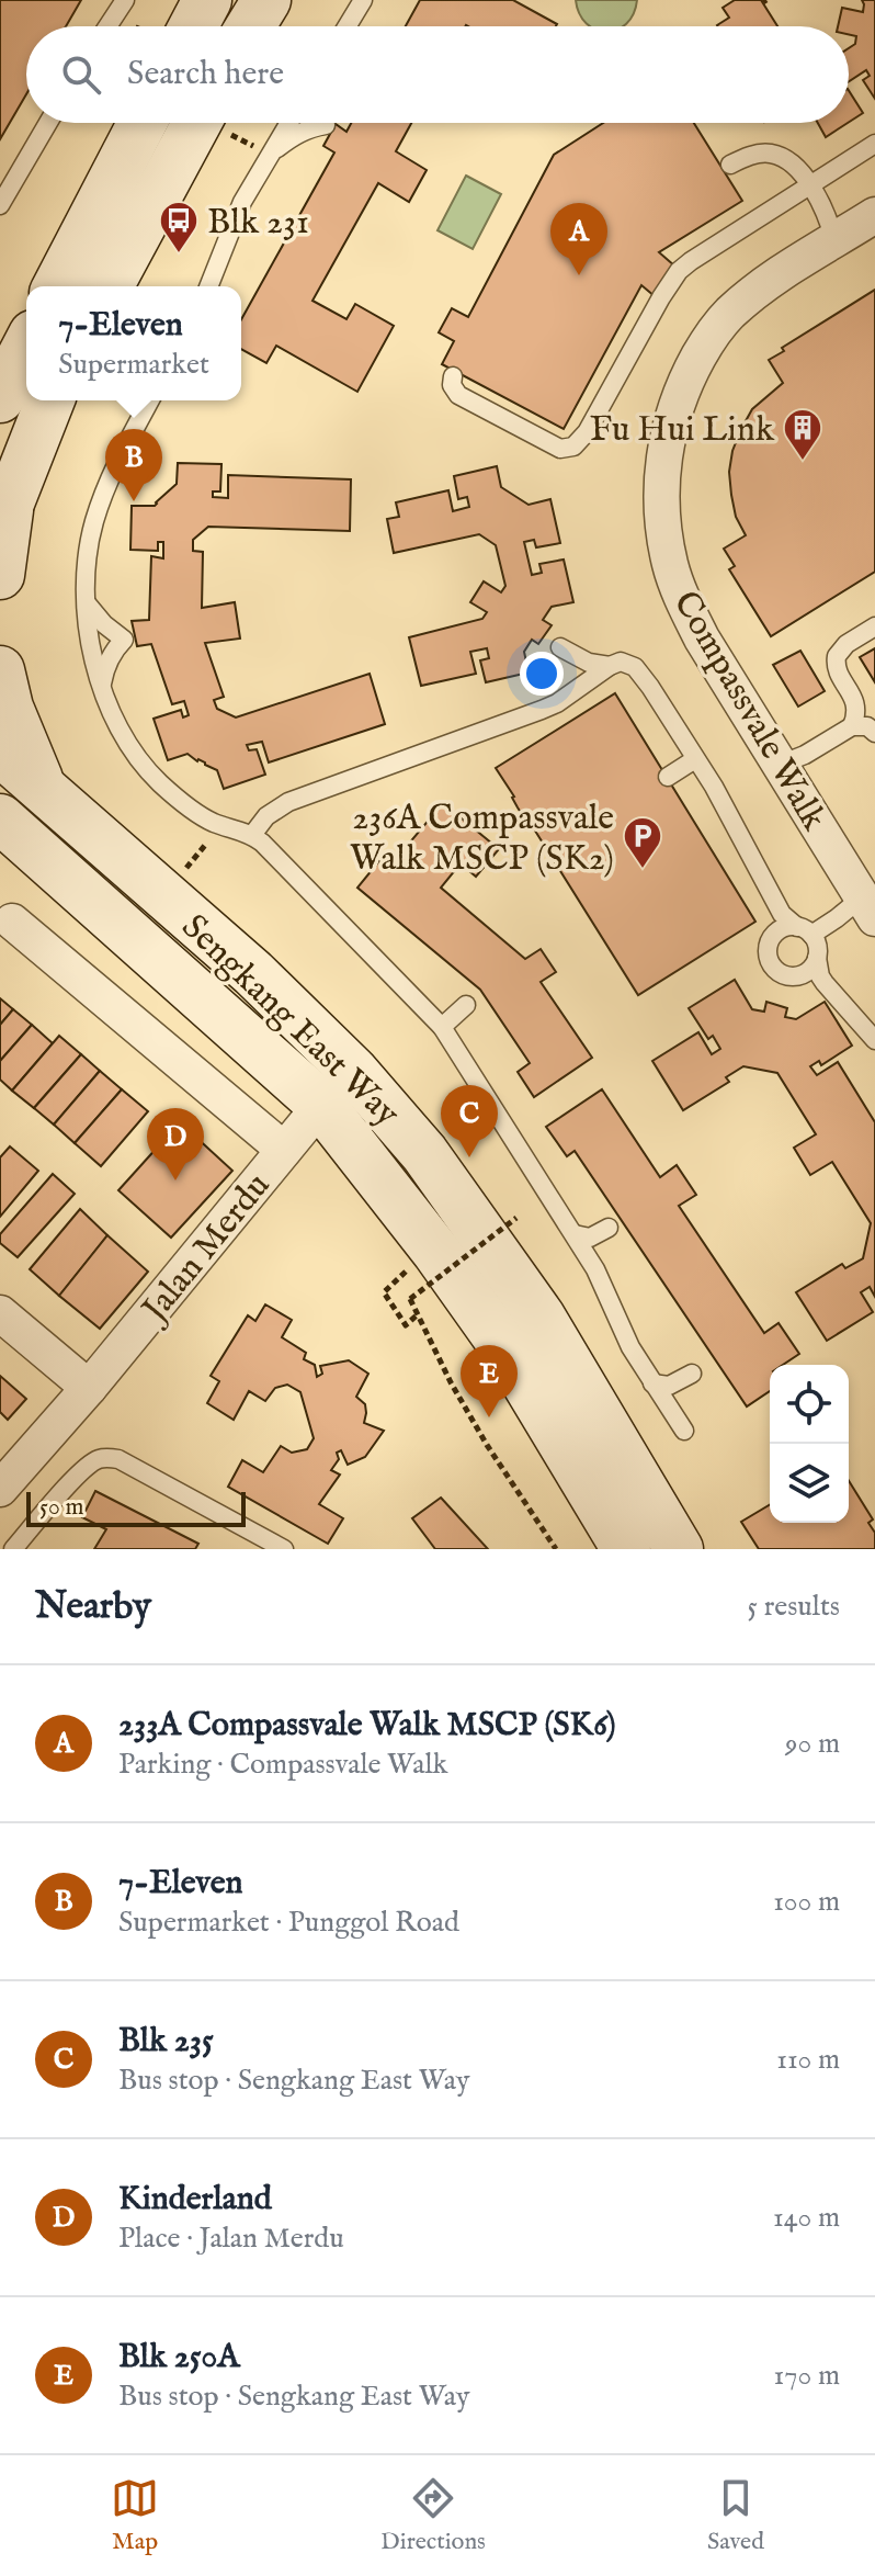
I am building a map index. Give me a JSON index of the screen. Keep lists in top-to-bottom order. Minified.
{"streets":{"main road":["Sengkang East Way"],"street":["Compassvale Walk","Jalan Merdu"]},"crossings":[["Sengkang East Way","Jalan Merdu"]],"places":{"bus stop":["Blk 231"],"building":["Fu Hui Link"],"parking":["236A Compassvale Walk MSCP (SK2)"]},"scale_bar":"50 m","page":{"search":"Search here","pins":["A","B","C","D","E"],"popup":["7-Eleven","Supermarket"],"scale":"50 m","heading":["Nearby","5 results"],"list":[{"mark":"A","name":"233A Compassvale Walk MSCP (SK6)","note":"Parking · Compassvale Walk","value":"90 m"},{"mark":"B","name":"7-Eleven","note":"Supermarket · Punggol Road","value":"100 m"},{"mark":"C","name":"Blk 235","note":"Bus stop · Sengkang East Way","value":"110 m"},{"mark":"D","name":"Kinderland","note":"Place · Jalan Merdu","value":"140 m"},{"mark":"E","name":"Blk 250A","note":"Bus stop · Sengkang East Way","value":"170 m"}],"nav":["Map","Directions","Saved"]}}
